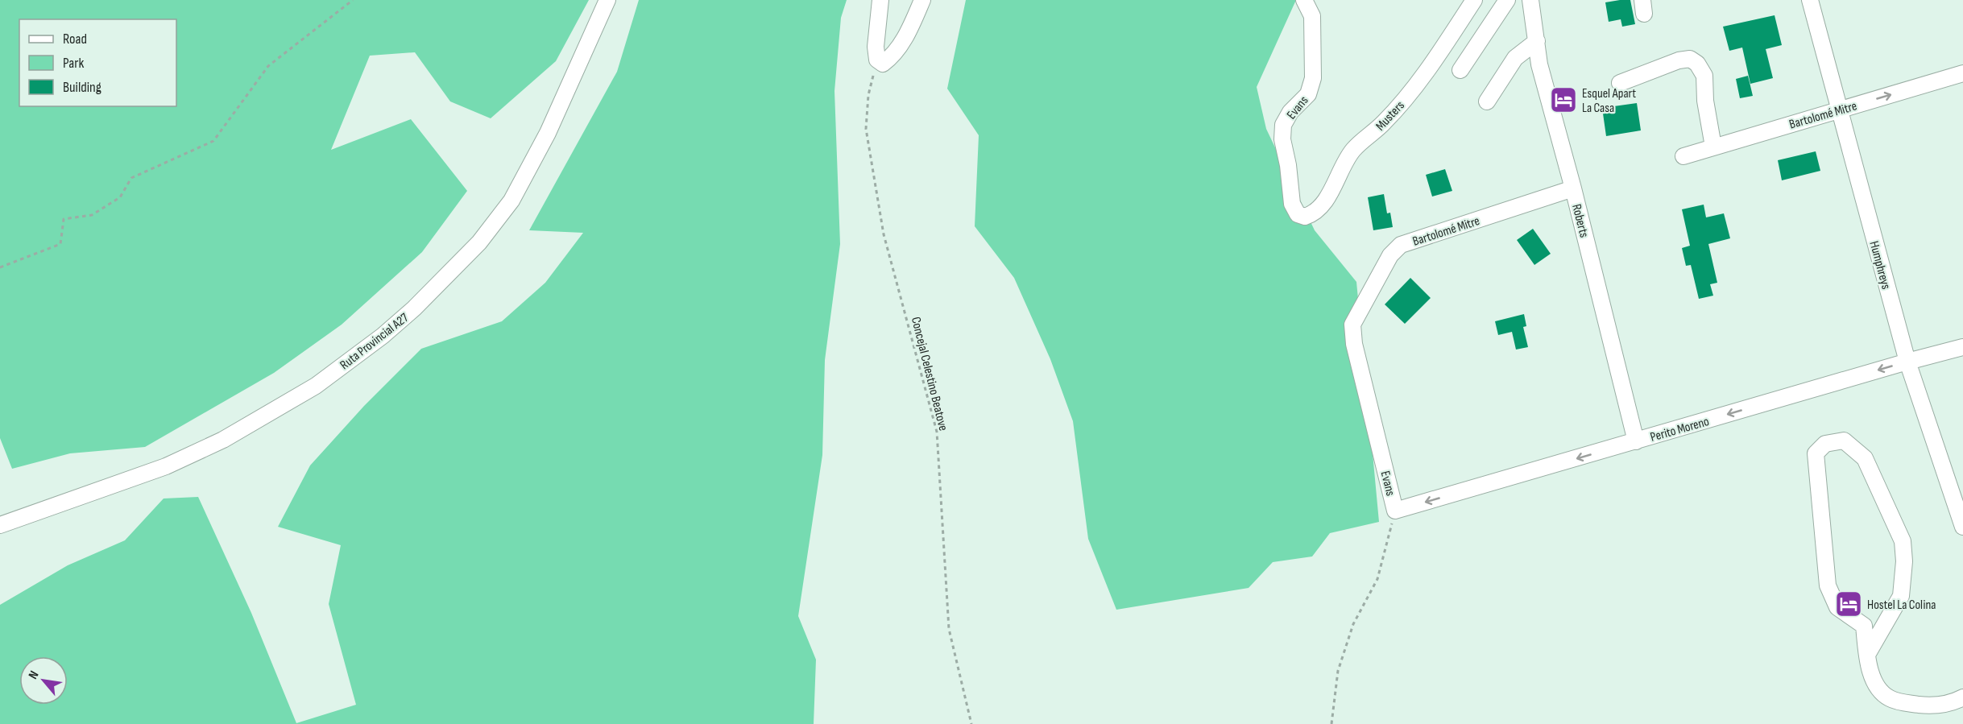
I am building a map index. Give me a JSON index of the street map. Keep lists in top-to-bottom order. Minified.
{"streets":{"street":["Evans","Bartolomé Mitre","Musters","Roberts","Humphreys","Ruta Provincial A27","Perito Moreno"],"path":["Concejal Celestino Beatove"]},"crossings":[["Evans","Bartolomé Mitre"],["Evans","Musters"],["Evans","Perito Moreno"],["Bartolomé Mitre","Roberts"],["Bartolomé Mitre","Humphreys"],["Roberts","Perito Moreno"],["Humphreys","Perito Moreno"]],"one_way":["Perito Moreno"],"places":{"hotel":["Esquel Apart La Casa","Hostel La Colina"]},"legend":["Road","Park","Building"],"north":"top left"}
